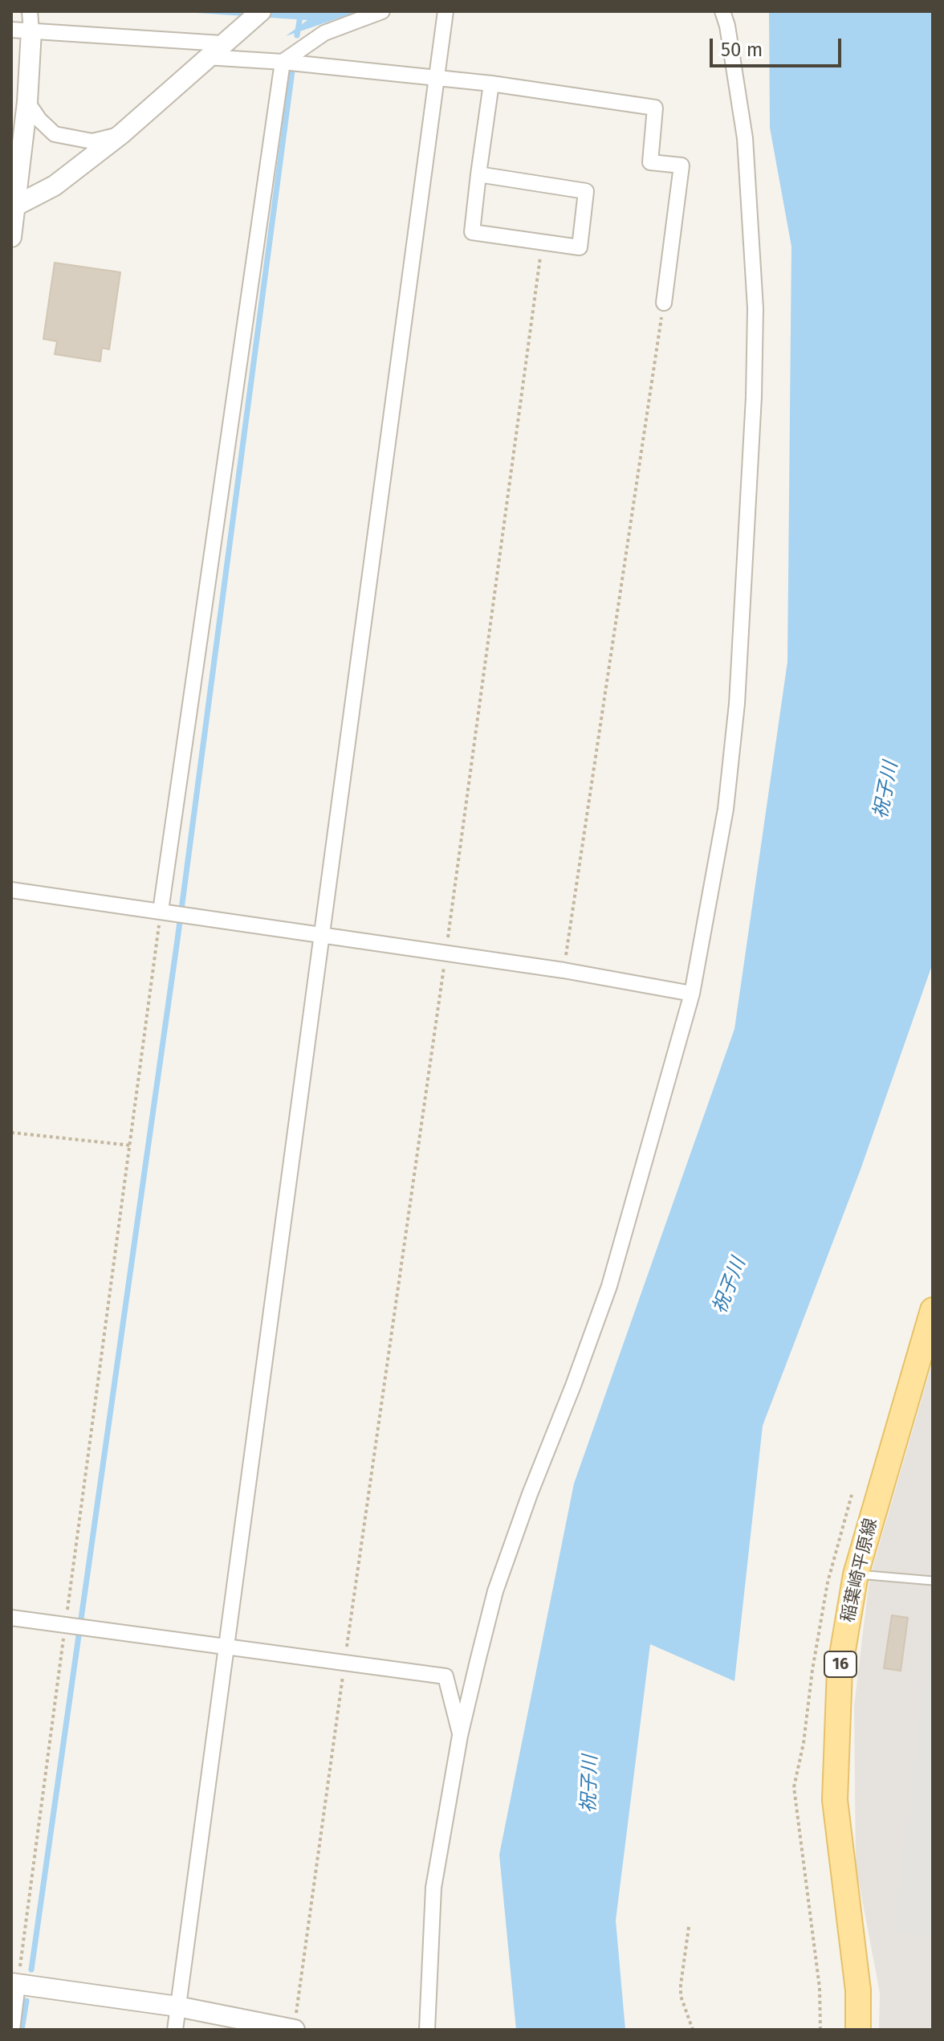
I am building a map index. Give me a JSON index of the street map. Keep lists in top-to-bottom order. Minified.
{"streets":{"main road":["稲葉崎平原線","16"]},"water":["祝子川"],"scale_bar":"50 m"}
